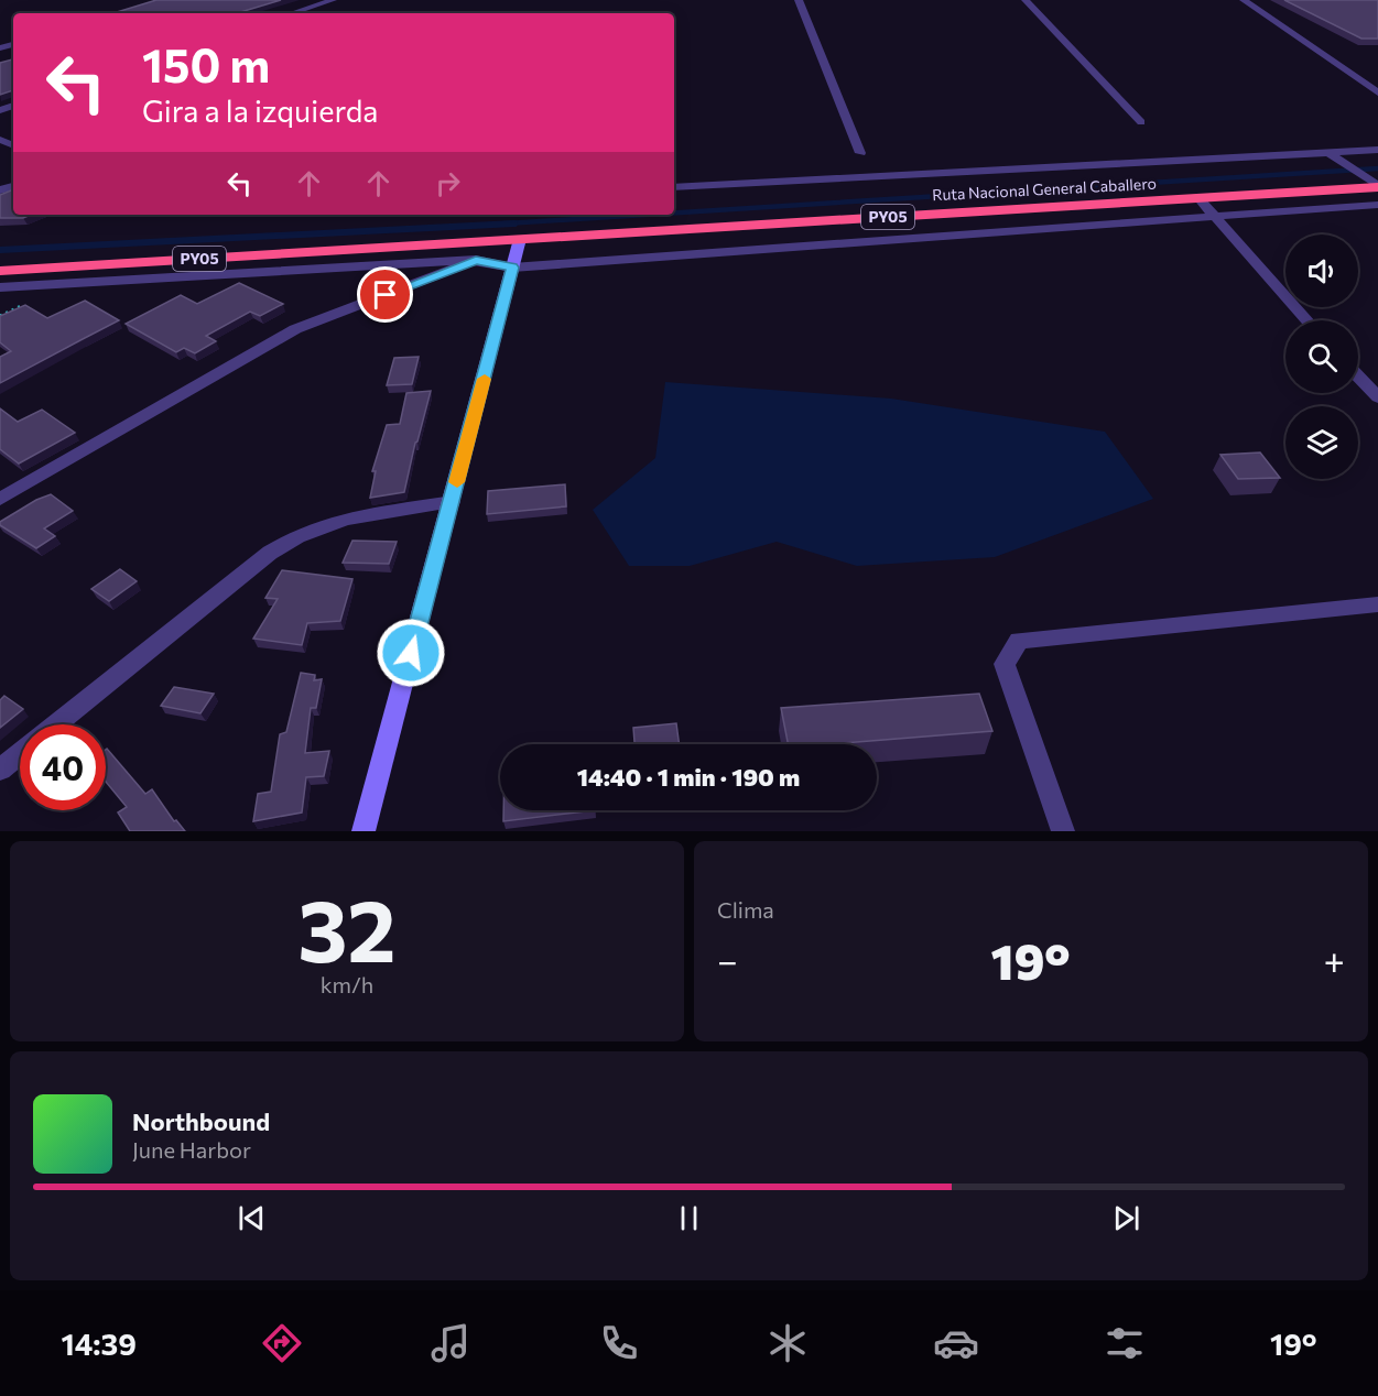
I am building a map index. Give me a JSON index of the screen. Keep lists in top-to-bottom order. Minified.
{"streets":{"highway":["Ruta Nacional General Caballero","PY05"]},"page":{"turn":["150 m","Gira a la izquierda"],"limit":"40","trip":"14:40 · 1 min · 190 m","tile":[["32","km/h"],"Clima"],"heat":["−","19°","+"],"song":["Northbound","June Harbor"],"tabs":["14:39","19°"]}}
